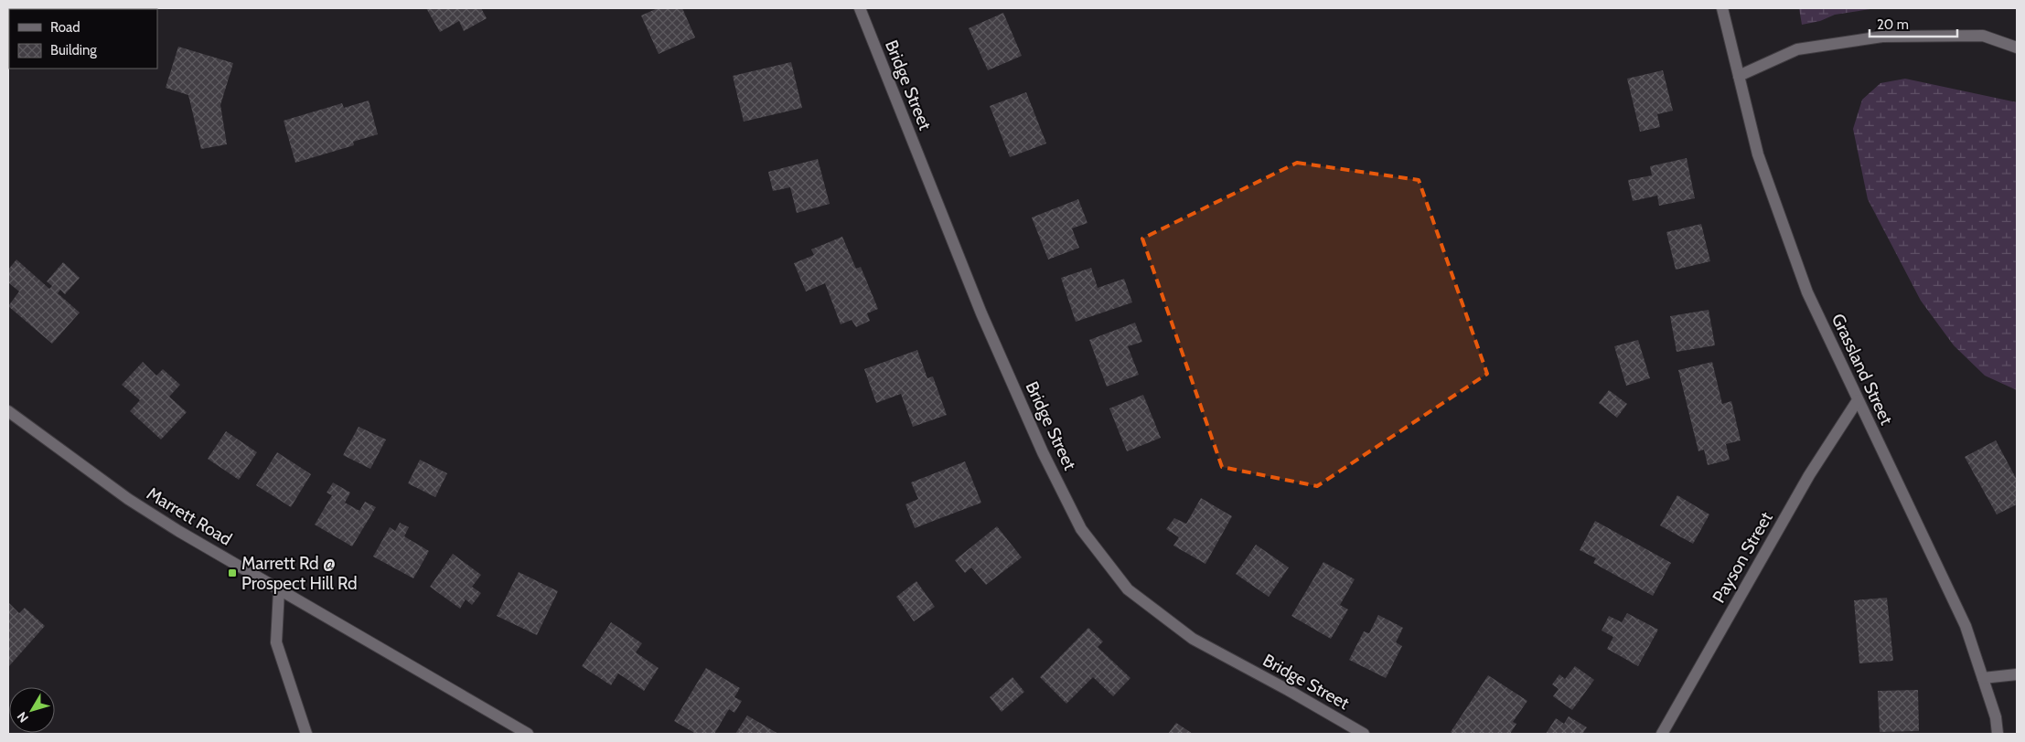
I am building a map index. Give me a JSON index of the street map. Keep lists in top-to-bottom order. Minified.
{"streets":{"street":["Bridge Street","Grassland Street","Marrett Road","Payson Street"]},"crossings":[["Grassland Street","Payson Street"]],"places":{"transit":["Marrett Rd @ Prospect Hill Rd"]},"legend":["Road","Building"],"scale_bar":"20 m","north":"bottom left"}
